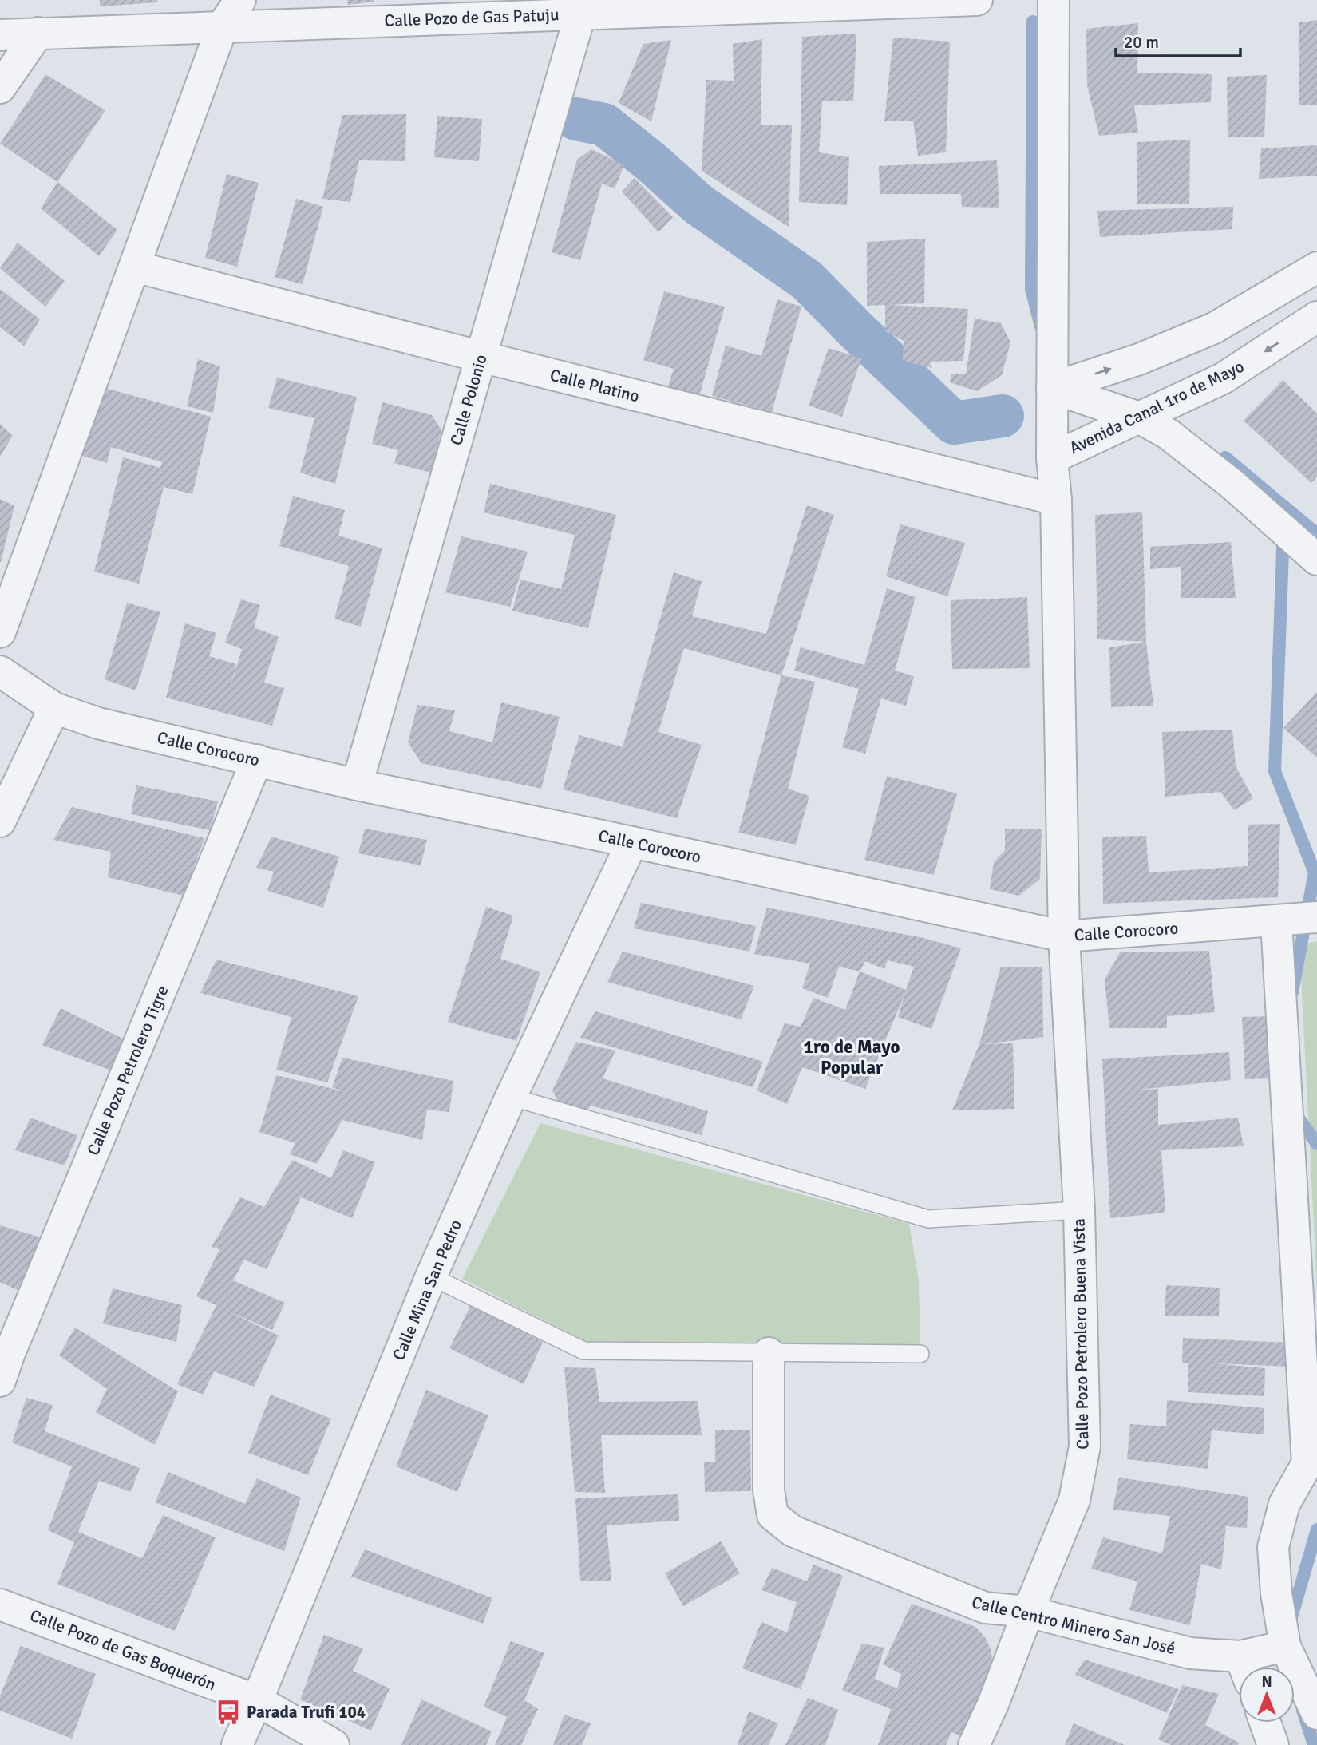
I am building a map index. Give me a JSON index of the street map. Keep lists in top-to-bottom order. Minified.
{"streets":{"street":["Calle Pozo de Gas Patuju","Calle Platino","Calle Polonio","Avenida Canal 1ro de Mayo","Calle Corocoro","Calle Pozo Petrolero Tigre","Calle Mina San Pedro","Calle Pozo Petrolero Buena Vista","Calle Centro Minero San José","Calle Pozo de Gas Boquerón"]},"crossings":[["Calle Pozo de Gas Patuju","Calle Polonio"],["Calle Platino","Calle Polonio"],["Calle Platino","Calle Pozo Petrolero Buena Vista"],["Calle Polonio","Calle Corocoro"],["Avenida Canal 1ro de Mayo","Calle Pozo Petrolero Buena Vista"],["Calle Corocoro","Calle Pozo Petrolero Tigre"],["Calle Corocoro","Calle Mina San Pedro"],["Calle Corocoro","Calle Pozo Petrolero Buena Vista"],["Calle Mina San Pedro","Calle Pozo de Gas Boquerón"],["Calle Pozo Petrolero Buena Vista","Calle Centro Minero San José"]],"districts":["1ro de Mayo Popular"],"places":{"bus stop":["Parada Trufi 104"]},"scale_bar":"20 m","north":"top"}
